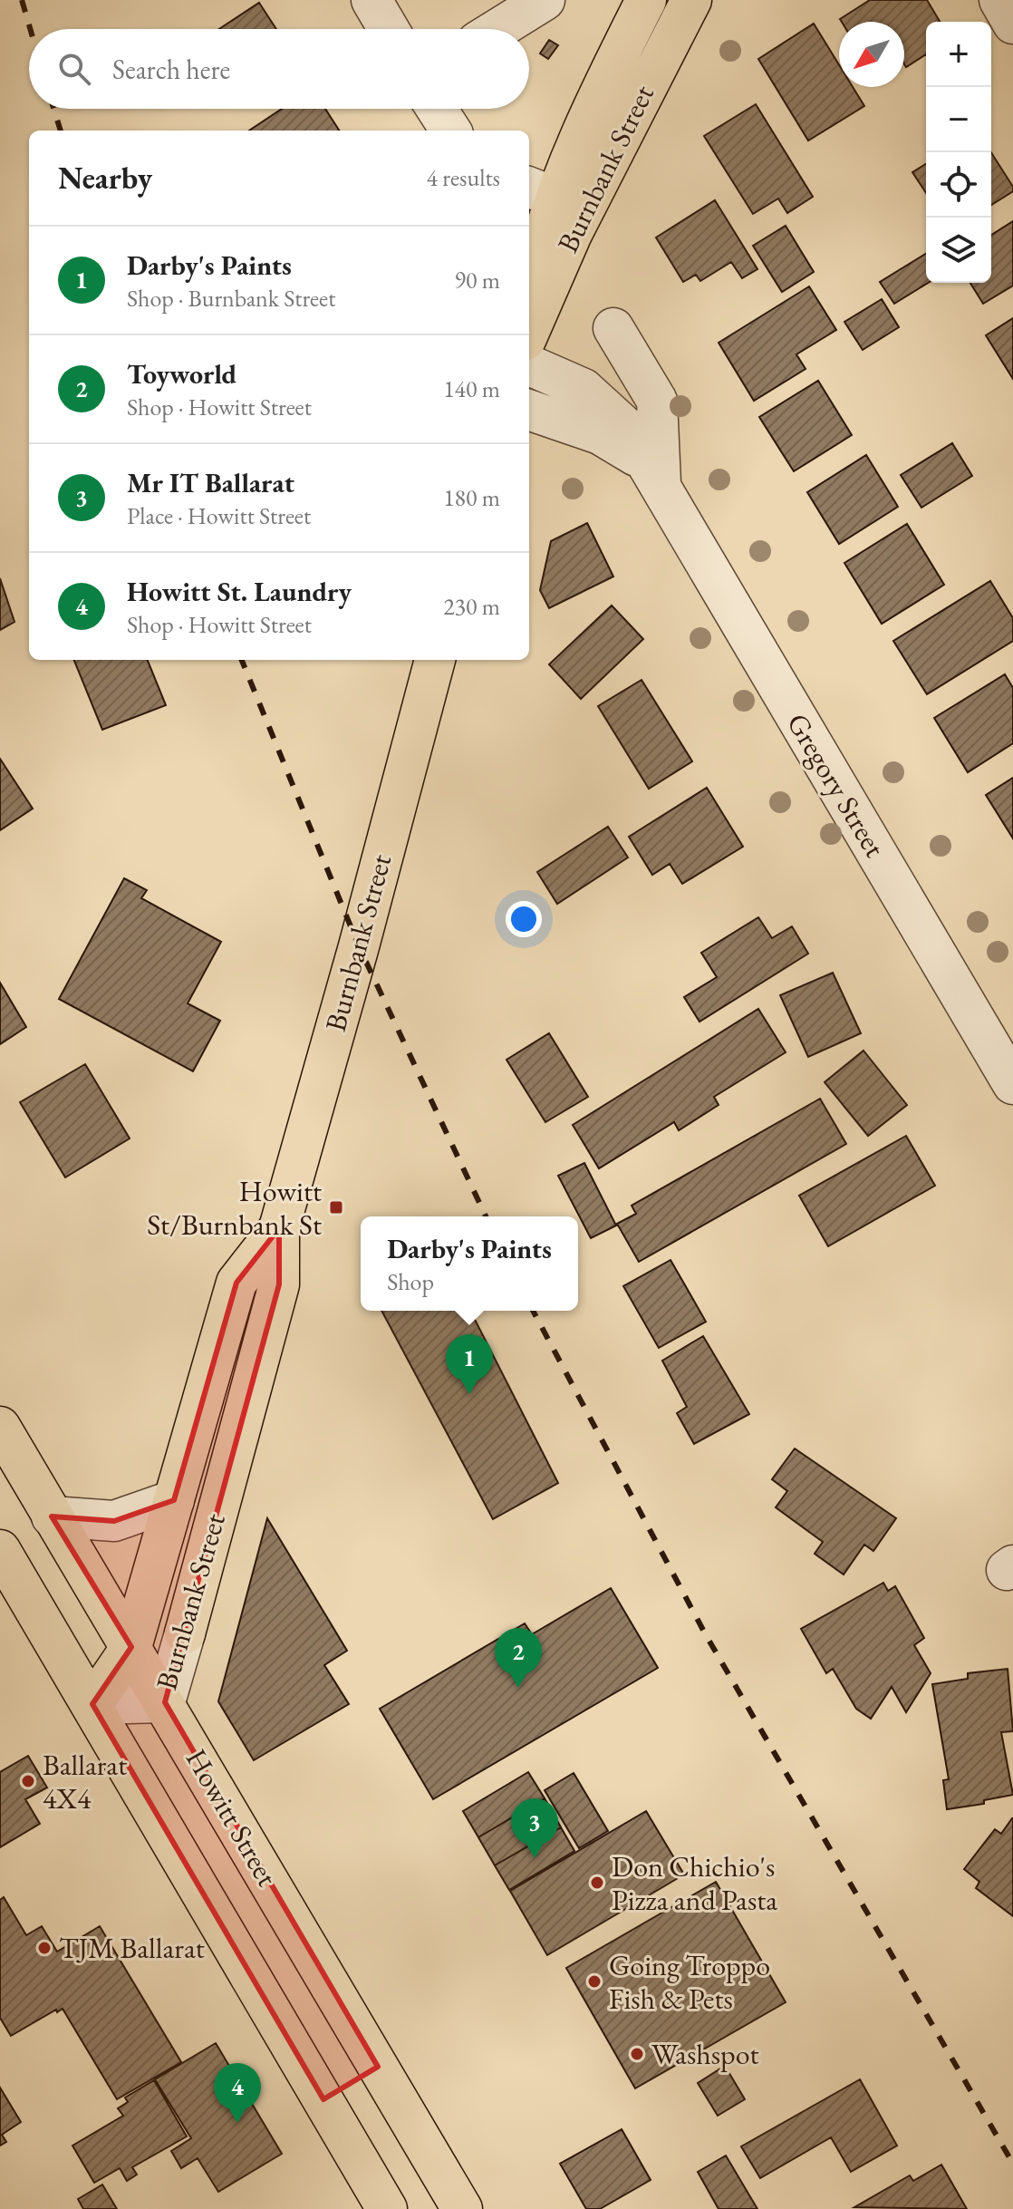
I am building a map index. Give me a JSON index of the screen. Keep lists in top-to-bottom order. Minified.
{"streets":{"main road":["Burnbank Street","Howitt Street"],"street":["Gregory Street"]},"crossings":[["Burnbank Street","Howitt Street"]],"places":{"transit":["Howitt St/Burnbank St"],"other":["Ballarat 4X4","Don Chichio's Pizza and Pasta","TJM Ballarat","Going Troppo Fish & Pets","Washspot"]},"north":"bottom left","page":{"map_buttons":["+","−"],"search":"Search here","heading":["Nearby","4 results"],"list":[{"mark":"1","name":"Darby's Paints","note":"Shop · Burnbank Street","value":"90 m"},{"mark":"2","name":"Toyworld","note":"Shop · Howitt Street","value":"140 m"},{"mark":"3","name":"Mr IT Ballarat","note":"Place · Howitt Street","value":"180 m"},{"mark":"4","name":"Howitt St. Laundry","note":"Shop · Howitt Street","value":"230 m"}],"popup":["Darby's Paints","Shop"],"pins":["1","2","3","4"]}}
